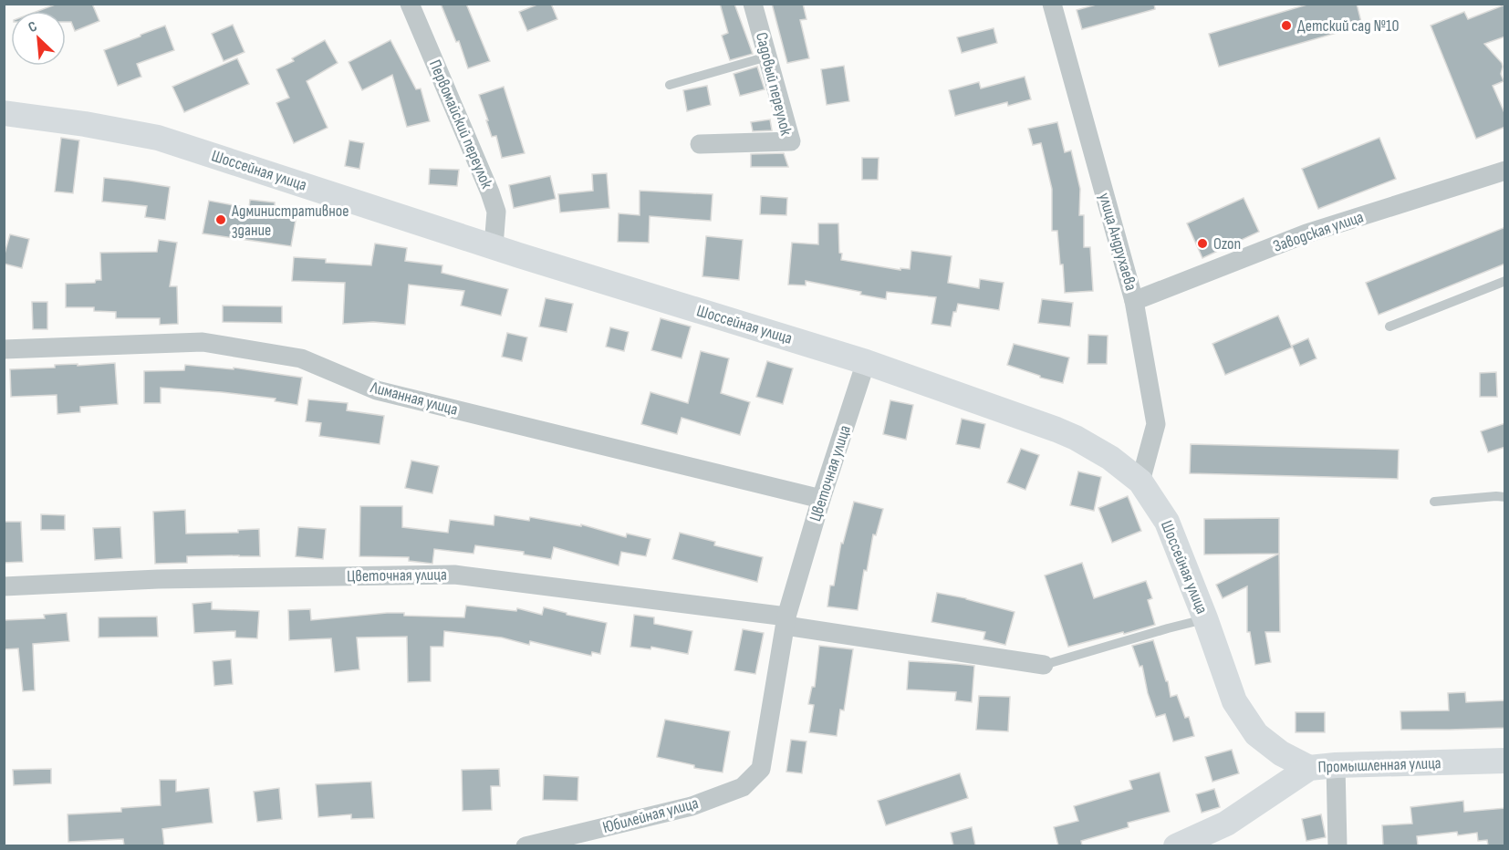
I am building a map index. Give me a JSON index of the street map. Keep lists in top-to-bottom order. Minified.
{"streets":{"main road":["Шоссейная улица","Промышленная улица"],"street":["Садовый переулок","Первомайский переулок","Заводская улица","улица Андрухаева","Лиманная улица","Цветочная улица","Юбилейная улица"]},"crossings":[["Первомайский переулок","Шоссейная улица"],["Шоссейная улица","улица Андрухаева"],["Шоссейная улица","Цветочная улица"],["Шоссейная улица","Промышленная улица"],["Заводская улица","улица Андрухаева"],["Лиманная улица","Цветочная улица"],["Цветочная улица","Юбилейная улица"]],"places":["Детский сад №10","Административное здание","Ozon"],"north":"top left"}
